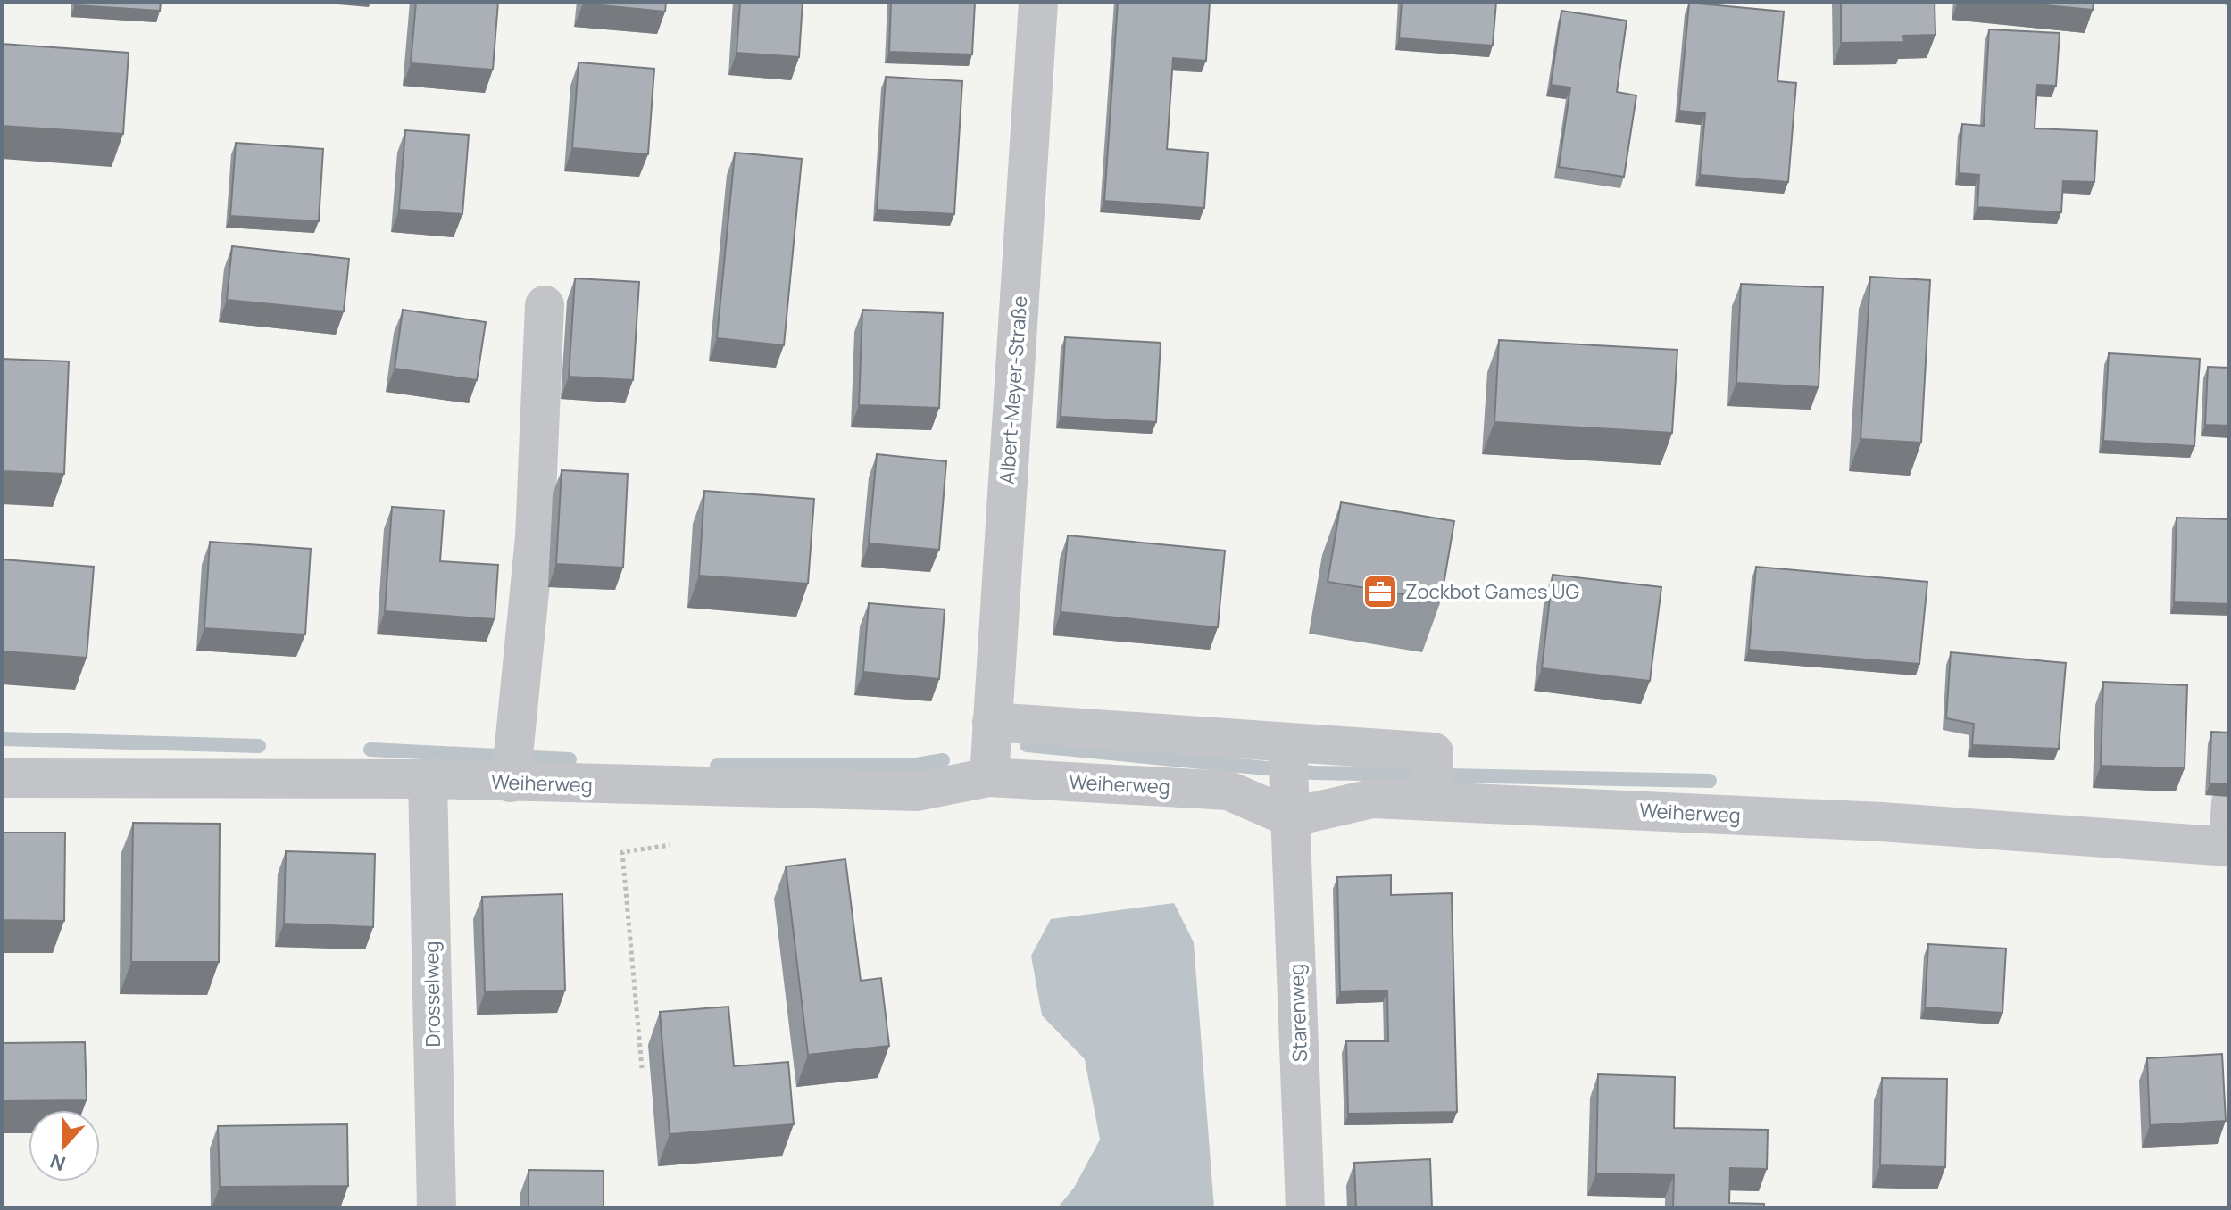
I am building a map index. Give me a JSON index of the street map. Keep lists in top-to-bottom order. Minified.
{"streets":{"street":["Albert-Meyer-Straße","Weiherweg","Drosselweg","Starenweg"]},"crossings":[["Albert-Meyer-Straße","Weiherweg"],["Weiherweg","Drosselweg"],["Weiherweg","Starenweg"]],"places":{"office":["Zockbot Games UG"]},"north":"bottom"}
